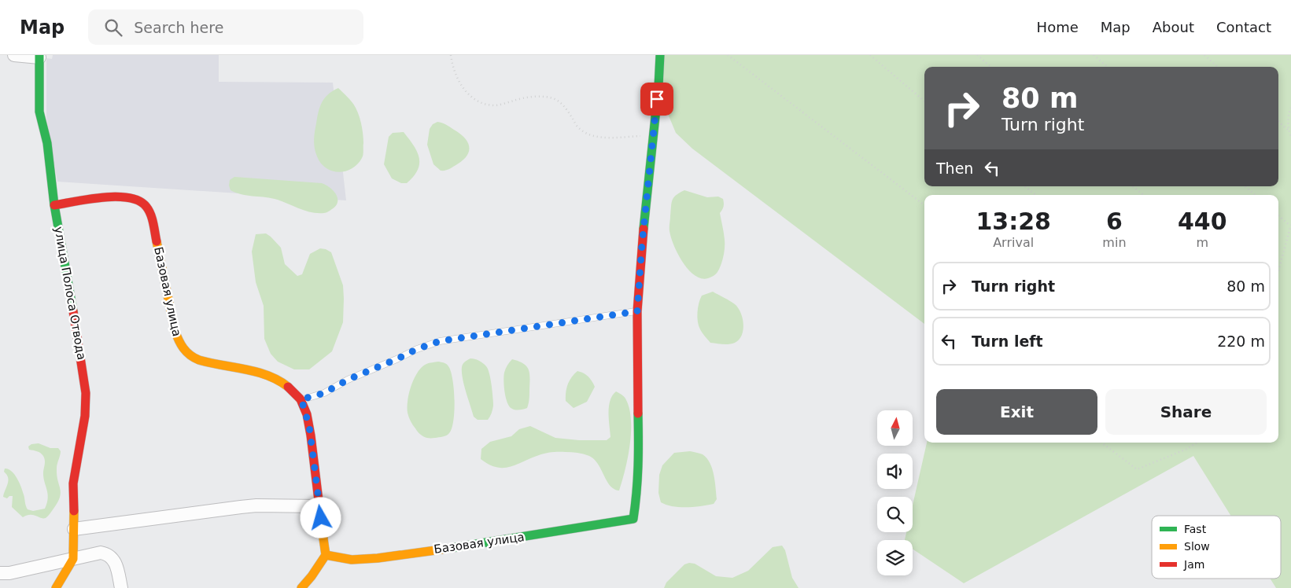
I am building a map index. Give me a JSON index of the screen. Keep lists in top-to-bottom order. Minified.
{"streets":{"street":["Базовая улица","улица Полоса Отвода"]},"crossings":[["Базовая улица","улица Полоса Отвода"]],"legend":["Fast","Slow","Jam"],"north":"top","page":{"header":"Map","search":"Search here","nav":["Home","Map","About","Contact"],"turn":["80 m","Turn right"],"then":"Then","eta":["13:28","Arrival","6","min","440","m"],"list":[{"name":"Turn right","value":"80 m"},{"name":"Turn left","value":"220 m"}],"buttons":["Exit","Share"]}}
